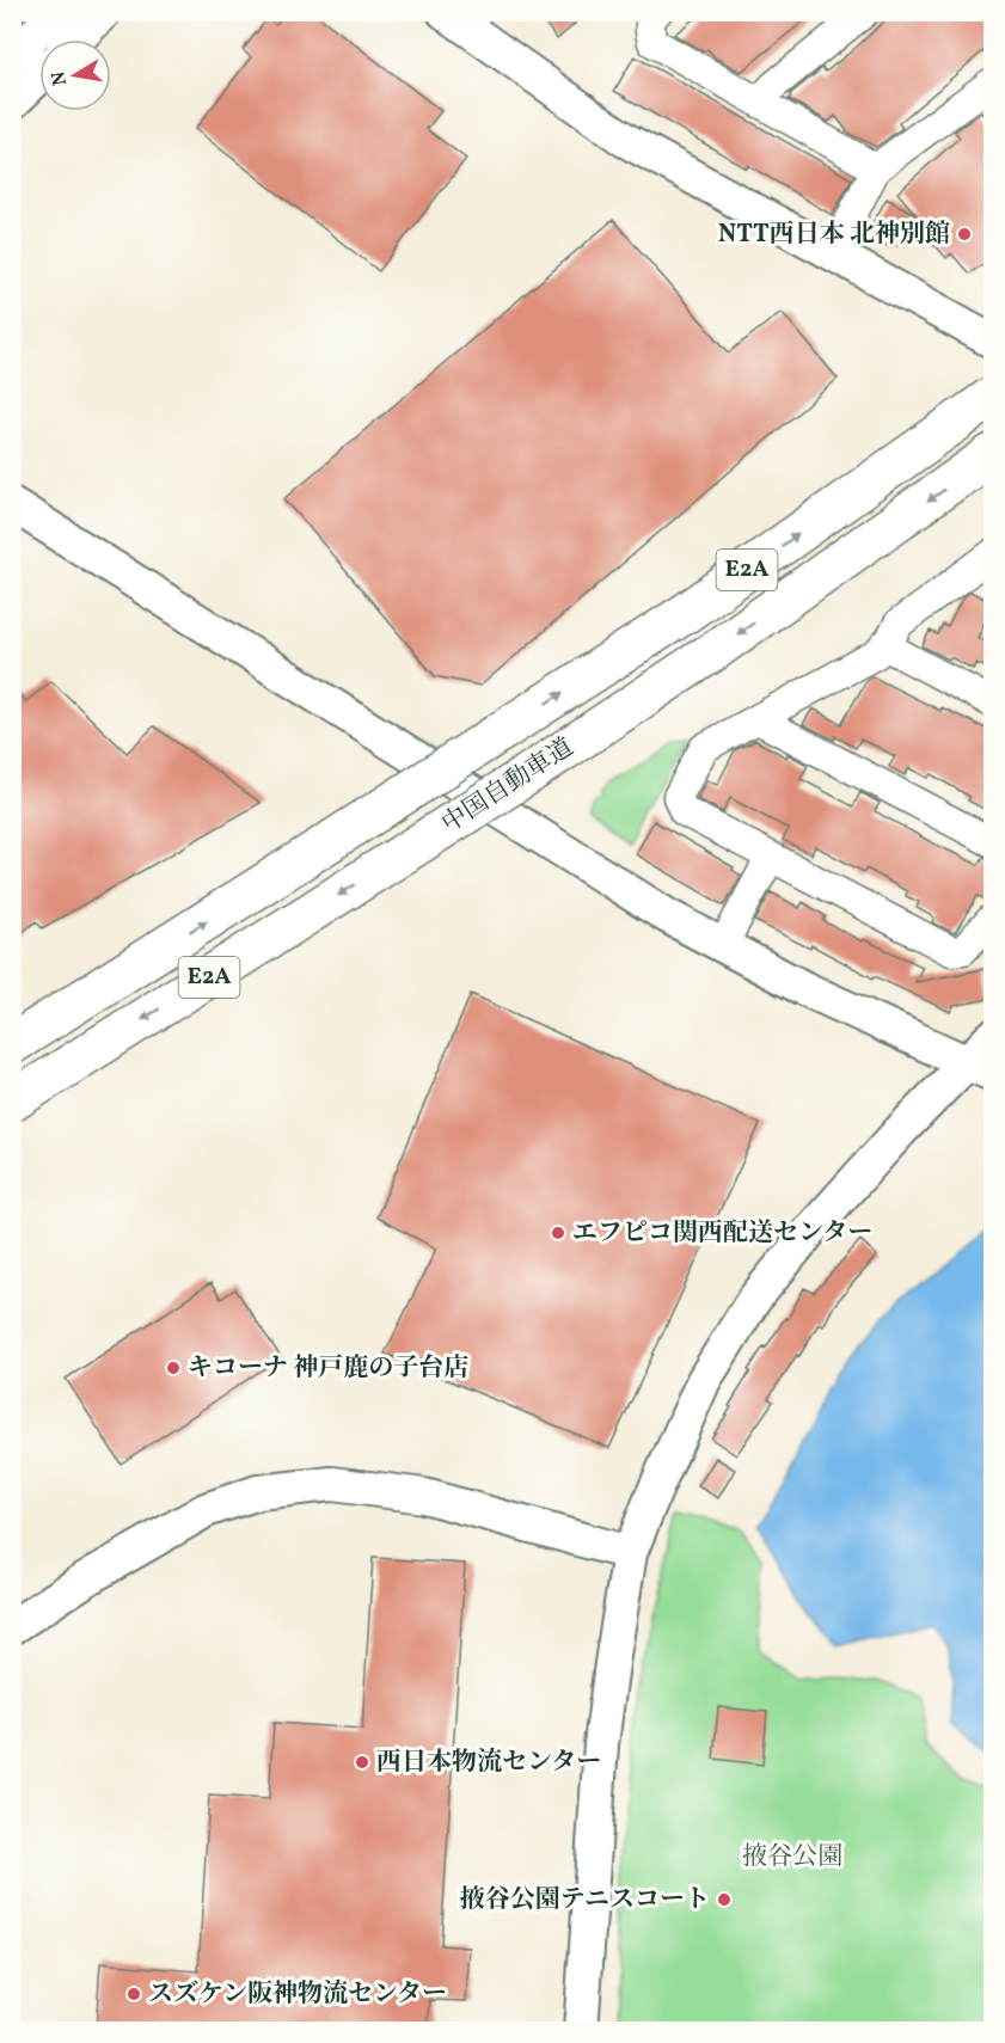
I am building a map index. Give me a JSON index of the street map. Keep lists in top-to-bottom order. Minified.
{"streets":{"highway":["E2A","中国自動車道"]},"parks":["掖谷公園"],"places":["NTT西日本 北神別館","エフピコ関西配送センター","キコーナ 神戸鹿の子台店","西日本物流センター","掖谷公園テニスコート","スズケン阪神物流センター"],"north":"left"}
